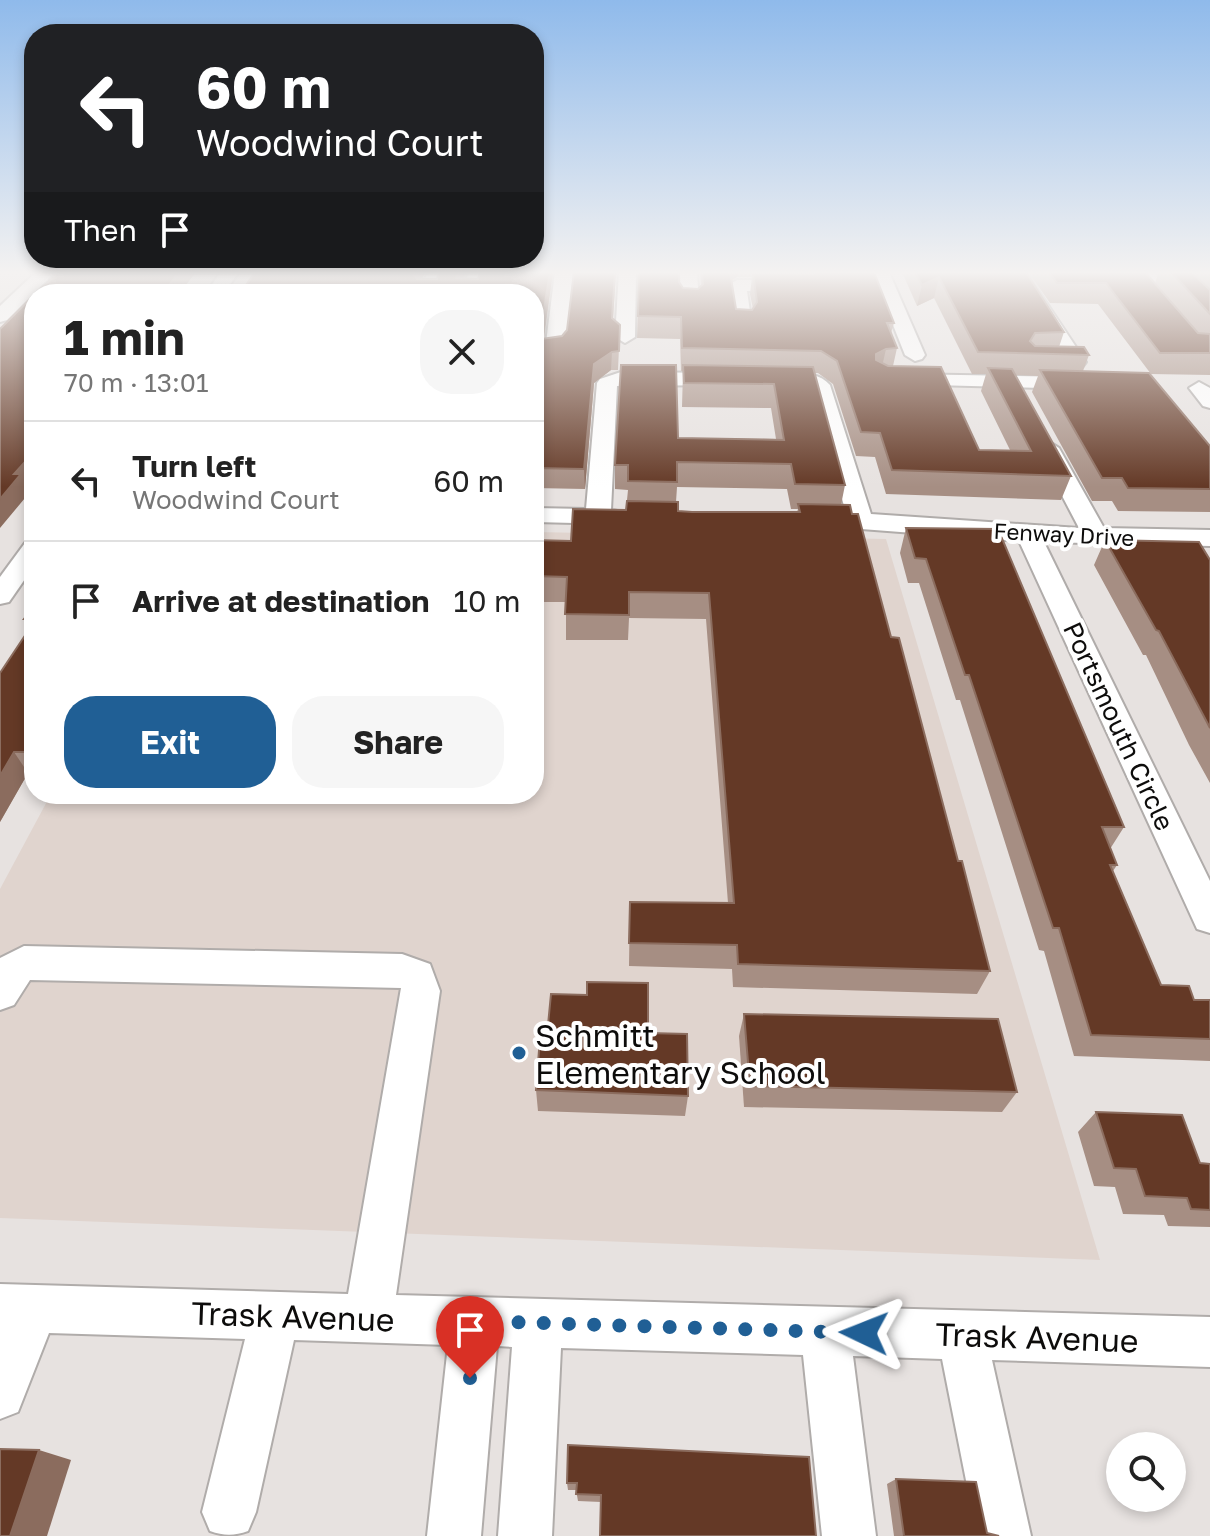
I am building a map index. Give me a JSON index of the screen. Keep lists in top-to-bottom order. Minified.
{"streets":{"street":["Fenway Drive","Portsmouth Circle","Trask Avenue"]},"crossings":[["Fenway Drive","Portsmouth Circle"]],"places":["Schmitt Elementary School"],"page":{"turn":["60 m","Woodwind Court"],"then":"Then","heading":["1 min","70 m · 13:01"],"list":[{"name":"Turn left","note":"Woodwind Court","value":"60 m"},{"name":"Arrive at destination","value":"10 m"}],"buttons":["Exit","Share"]}}
